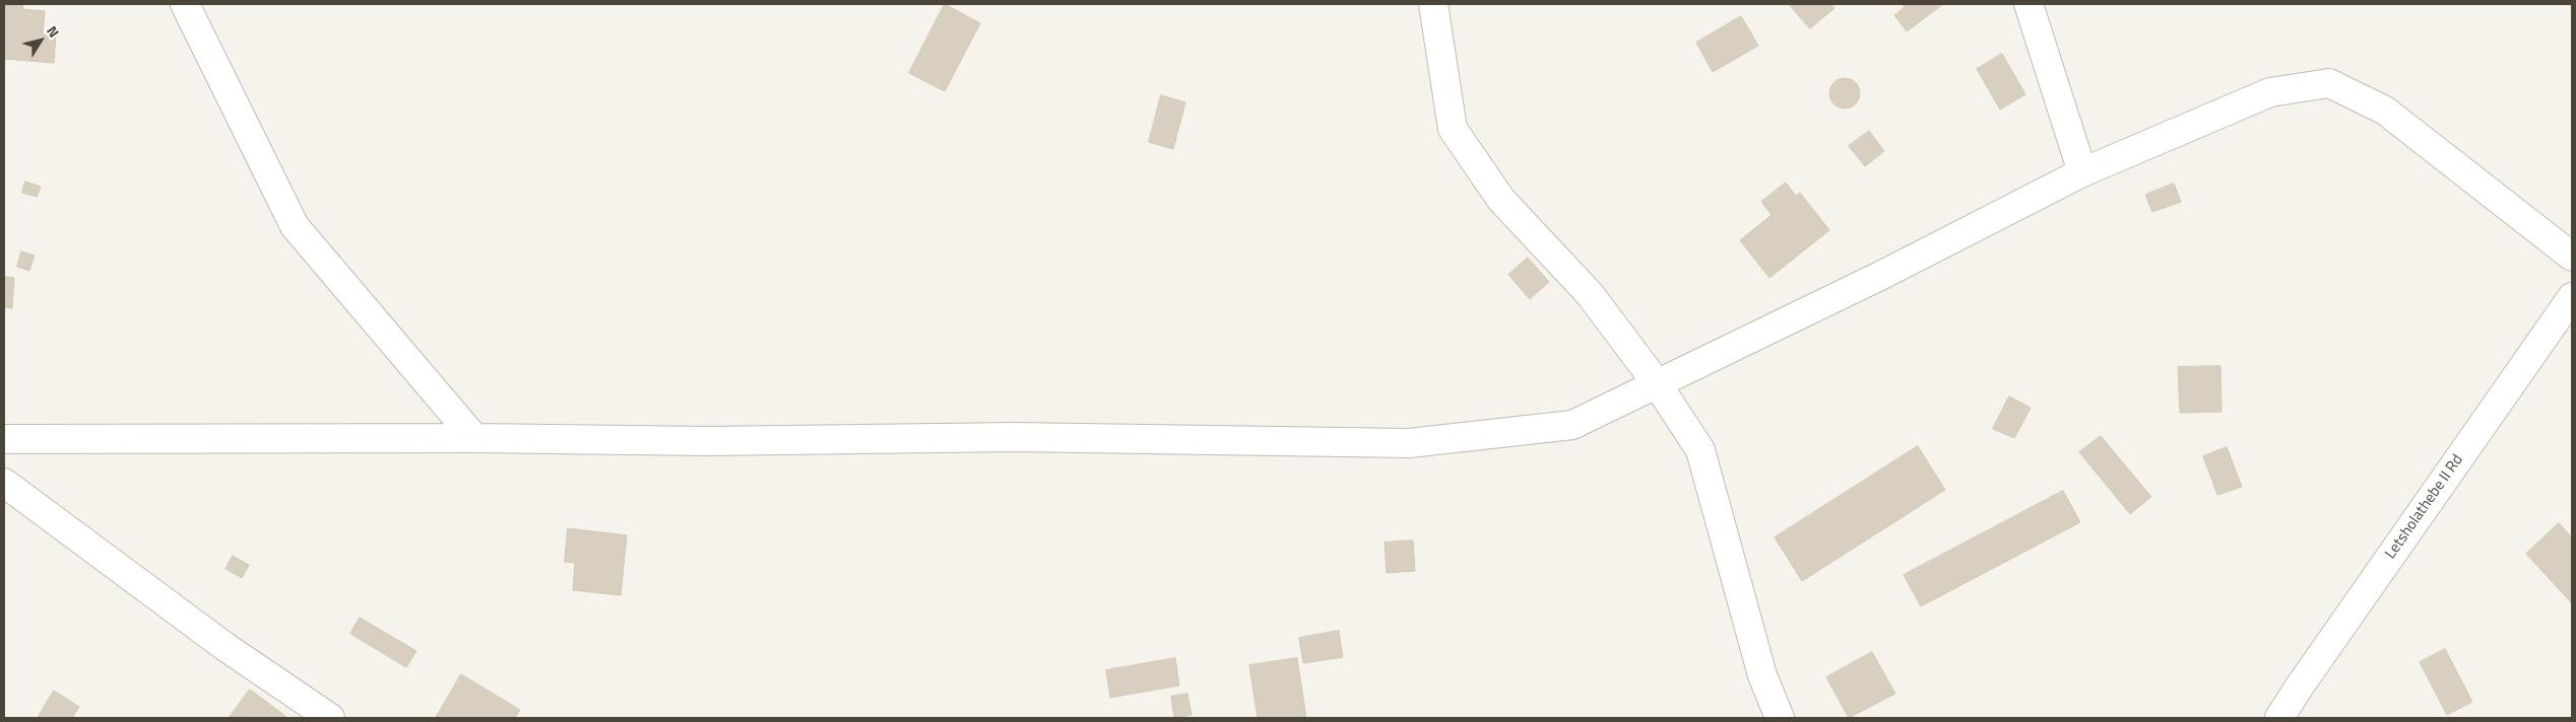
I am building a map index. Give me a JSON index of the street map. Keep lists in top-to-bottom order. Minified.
{"streets":{"street":["Letsholathebe II Rd"]},"north":"top right"}
